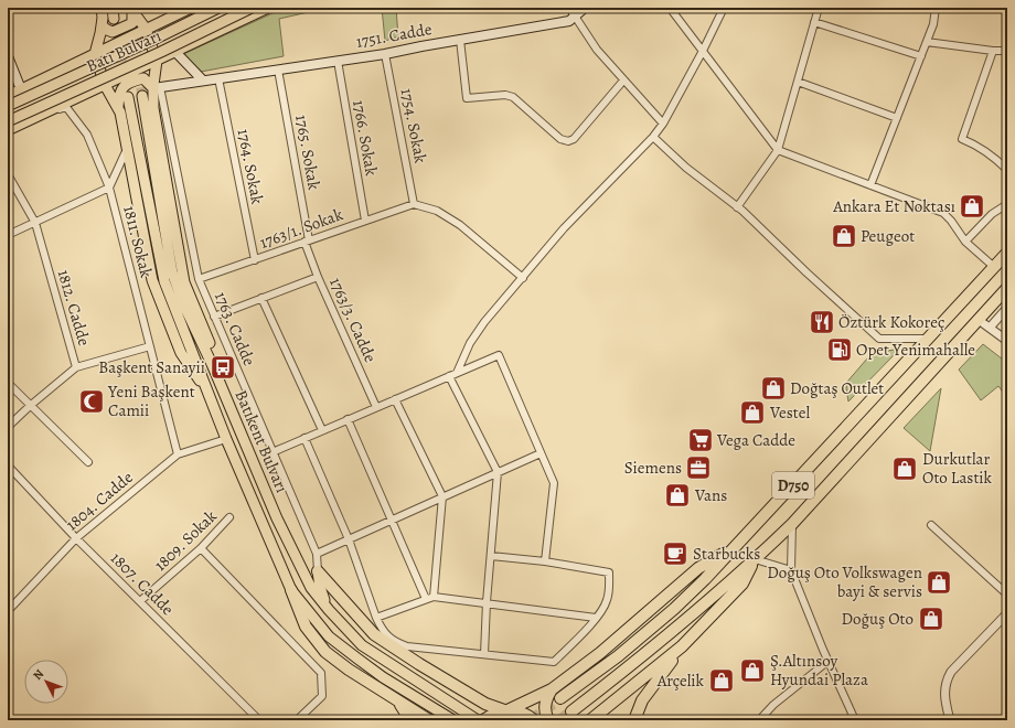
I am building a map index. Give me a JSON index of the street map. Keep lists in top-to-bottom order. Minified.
{"streets":{"highway":["D750"],"main road":["1751. Cadde","Batı Bulvarı","Batıkent Bulvarı"],"street":["1754. Sokak","1766. Sokak","1765. Sokak","1764. Sokak","1763/1. Sokak","1811. Sokak","1812. Cadde","1763/3. Cadde","1763. Cadde","1804. Cadde","1809. Sokak","1807. Cadde"]},"crossings":[["1751. Cadde","1754. Sokak"],["1751. Cadde","1766. Sokak"],["1751. Cadde","1765. Sokak"],["1751. Cadde","1764. Sokak"],["1751. Cadde","1763. Cadde"],["1754. Sokak","1763/1. Sokak"],["1766. Sokak","1763/1. Sokak"],["1765. Sokak","1763/1. Sokak"],["1765. Sokak","1763/3. Cadde"],["1764. Sokak","1763/1. Sokak"],["1763/1. Sokak","1763/3. Cadde"],["1763/1. Sokak","1763. Cadde"],["1811. Sokak","1804. Cadde"],["Batıkent Bulvarı","1804. Cadde"],["1804. Cadde","1807. Cadde"],["1809. Sokak","1807. Cadde"]],"places":{"shop":["Ankara Et Noktası","Peugeot","Doğtaş Outlet","Vestel","Durkutlar Oto Lastik","Vans","Doğuş Oto Volkswagen bayi & servis","Doğuş Oto","Ş.Altınsoy Hyundai Plaza","Arçelik"],"restaurant":["Öztürk Kokoreç"],"fuel station":["Opet Yenimahalle"],"bus stop":["Başkent Sanayii"],"mosque":["Yeni Başkent Camii"],"supermarket":["Vega Cadde"],"office":["Siemens"],"cafe":["Starbucks"]},"north":"top left"}
